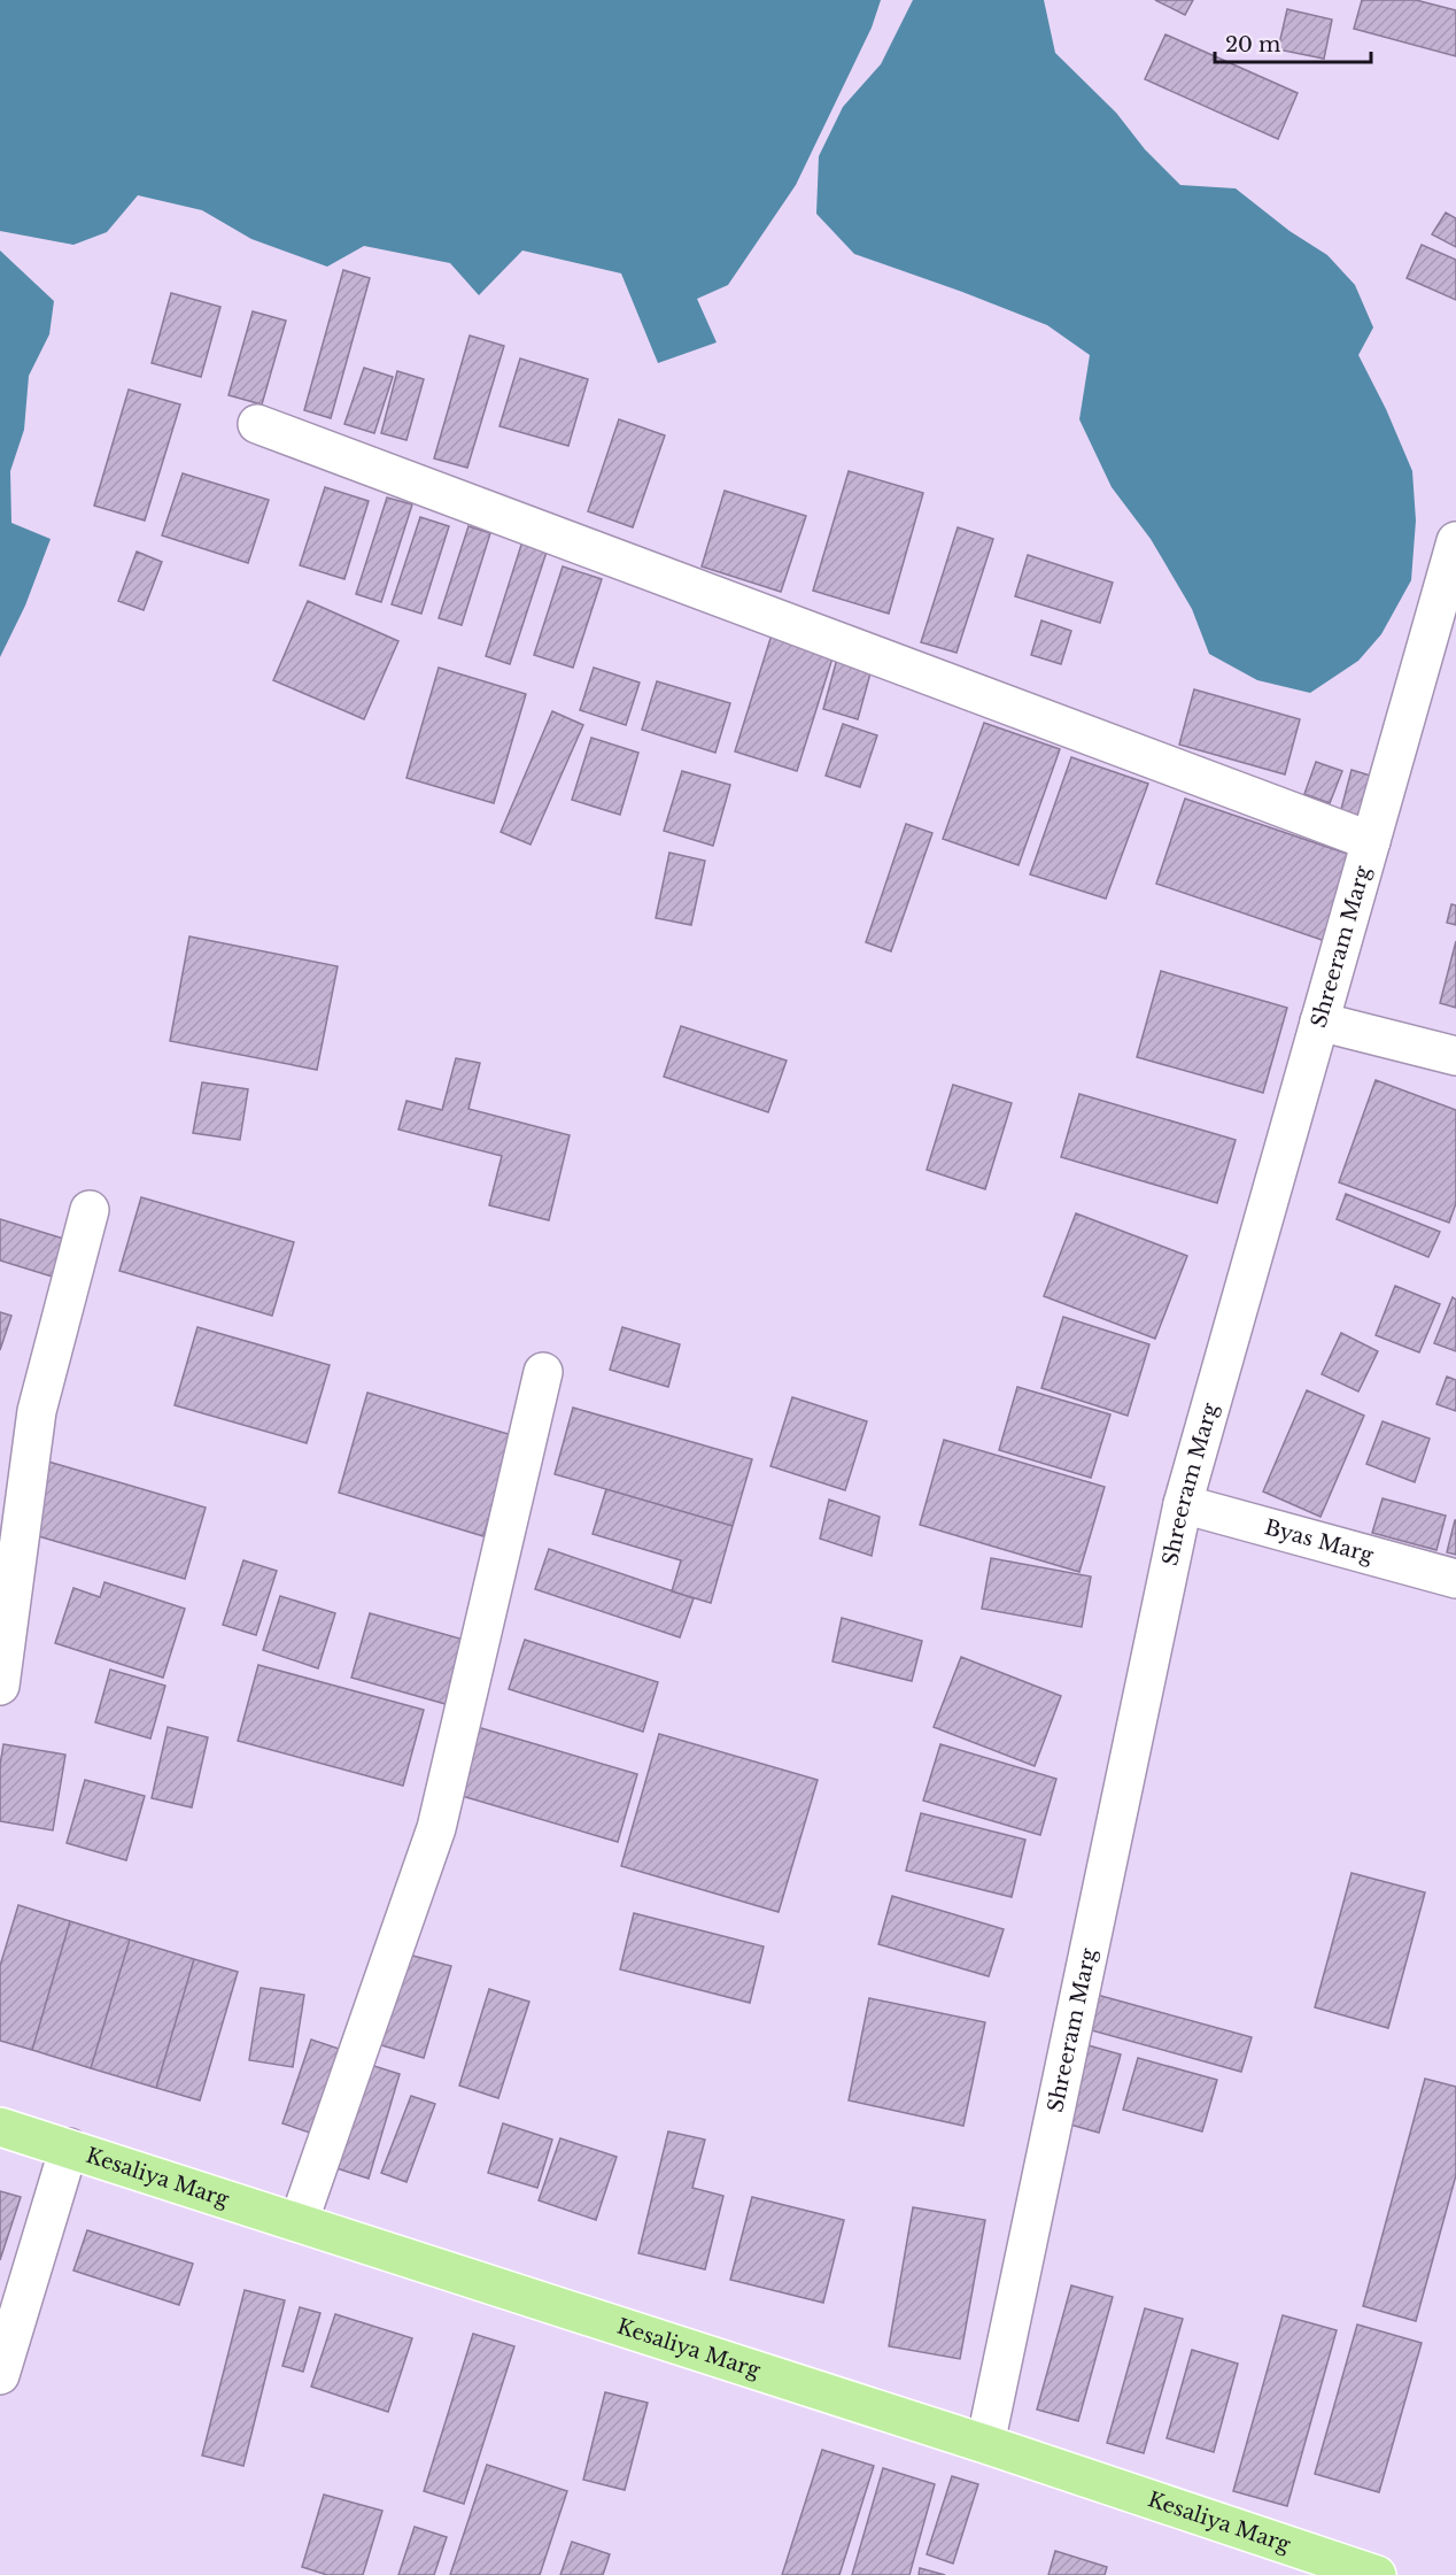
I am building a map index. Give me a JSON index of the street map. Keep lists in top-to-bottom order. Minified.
{"streets":{"main road":["Kesaliya Marg"],"street":["Shreeram Marg","Byas Marg"]},"crossings":[["Shreeram Marg","Byas Marg"],["Shreeram Marg","Kesaliya Marg"]],"scale_bar":"20 m"}
